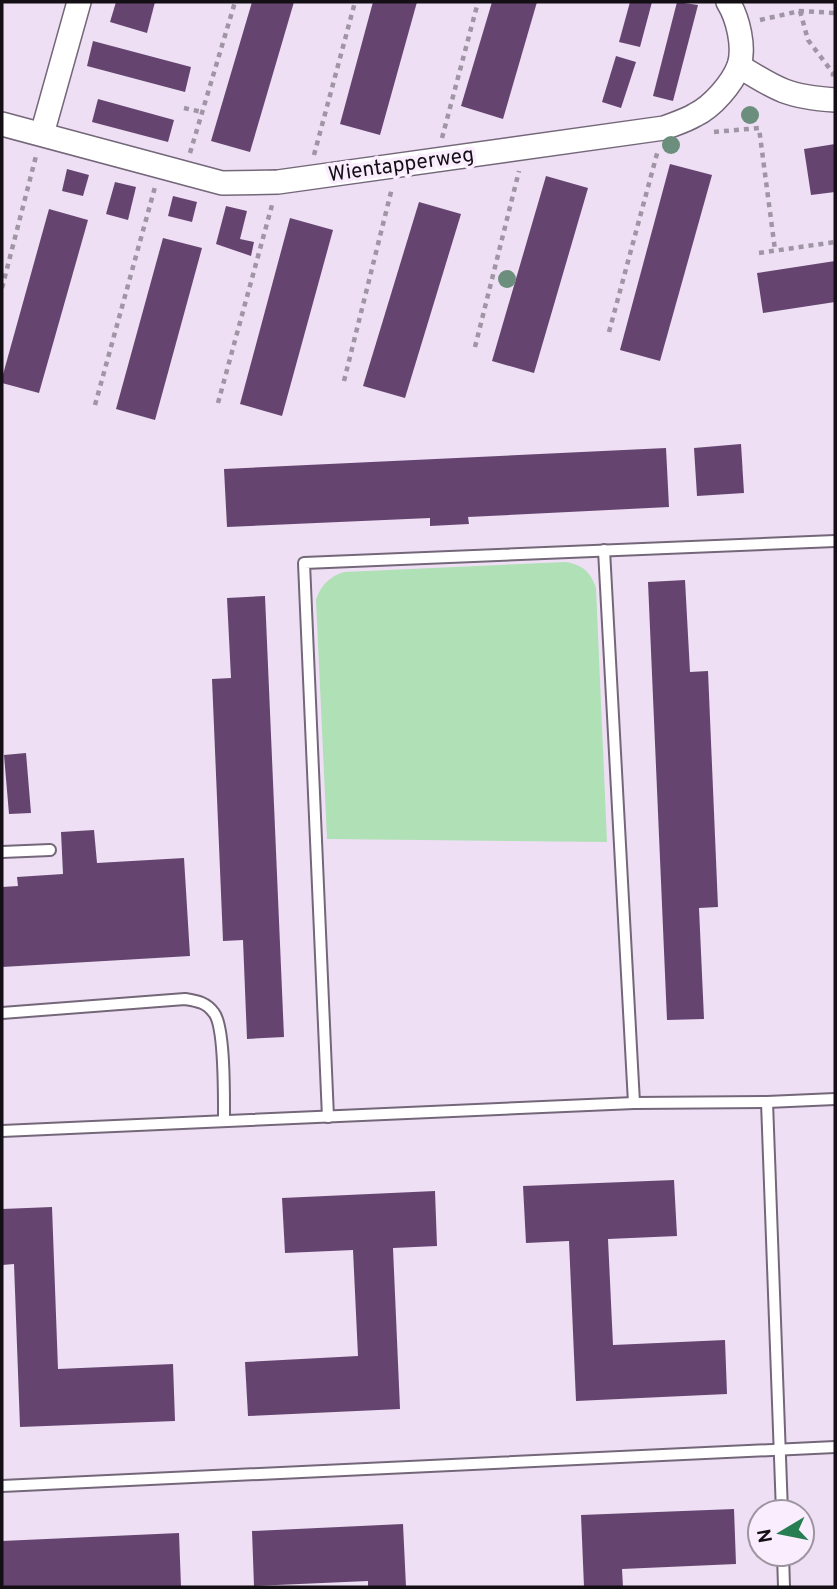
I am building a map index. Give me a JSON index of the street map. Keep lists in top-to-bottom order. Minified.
{"streets":{"street":["Wientapperweg"]},"north":"left"}
